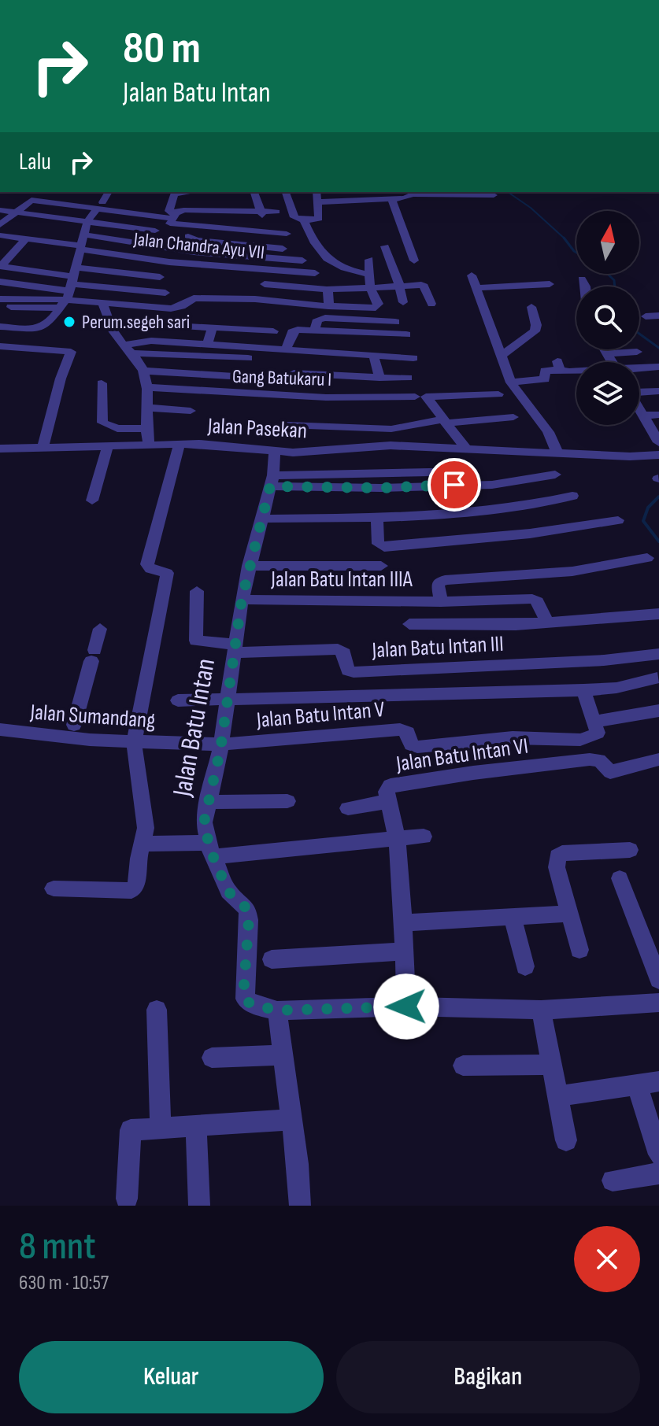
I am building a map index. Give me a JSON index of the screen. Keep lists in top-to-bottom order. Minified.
{"streets":{"street":["Jalan Chandra Ayu VII","Gang Batukaru I","Jalan Pasekan","Jalan Batu Intan IIIA","Jalan Batu Intan III","Jalan Batu Intan V","Jalan Sumandang","Jalan Batu Intan","Jalan Batu Intan VI"]},"crossings":[["Jalan Pasekan","Jalan Batu Intan"],["Jalan Batu Intan IIIA","Jalan Batu Intan"],["Jalan Batu Intan III","Jalan Batu Intan"],["Jalan Batu Intan V","Jalan Sumandang"],["Jalan Batu Intan V","Jalan Batu Intan"],["Jalan Sumandang","Jalan Batu Intan"]],"places":["Perum.segeh sari"],"north":"top","page":{"turn":["80 m","Jalan Batu Intan"],"then":"Lalu","heading":["8 mnt","630 m · 10:57"],"buttons":["Keluar","Bagikan"]}}
